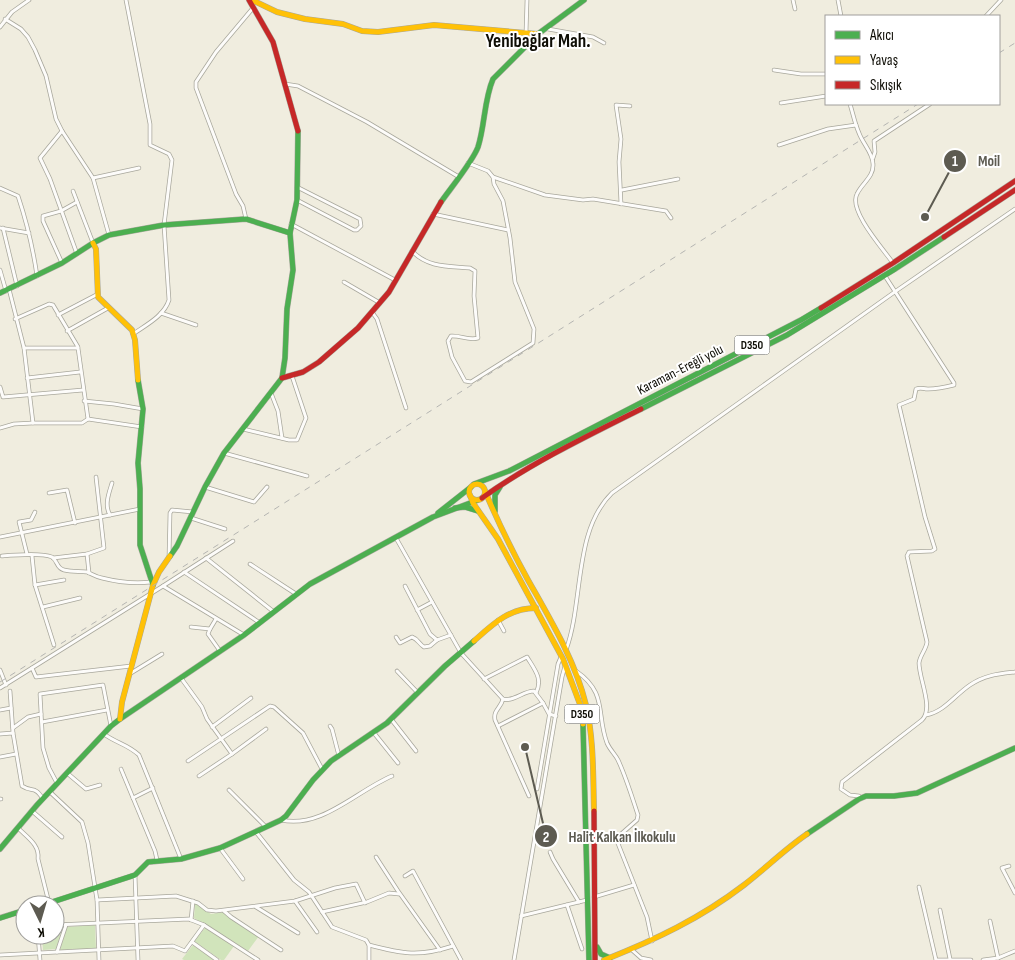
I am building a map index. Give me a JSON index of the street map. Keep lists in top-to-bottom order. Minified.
{"streets":{"main road":["D350","Karaman-Ereğli yolu"]},"crossings":[["D350","Karaman-Ereğli yolu"]],"districts":["Yenibağlar Mah."],"places":["Moil","Halit Kalkan İlkokulu"],"legend":["Akıcı","Yavaş","Sıkışık"],"north":"bottom"}
